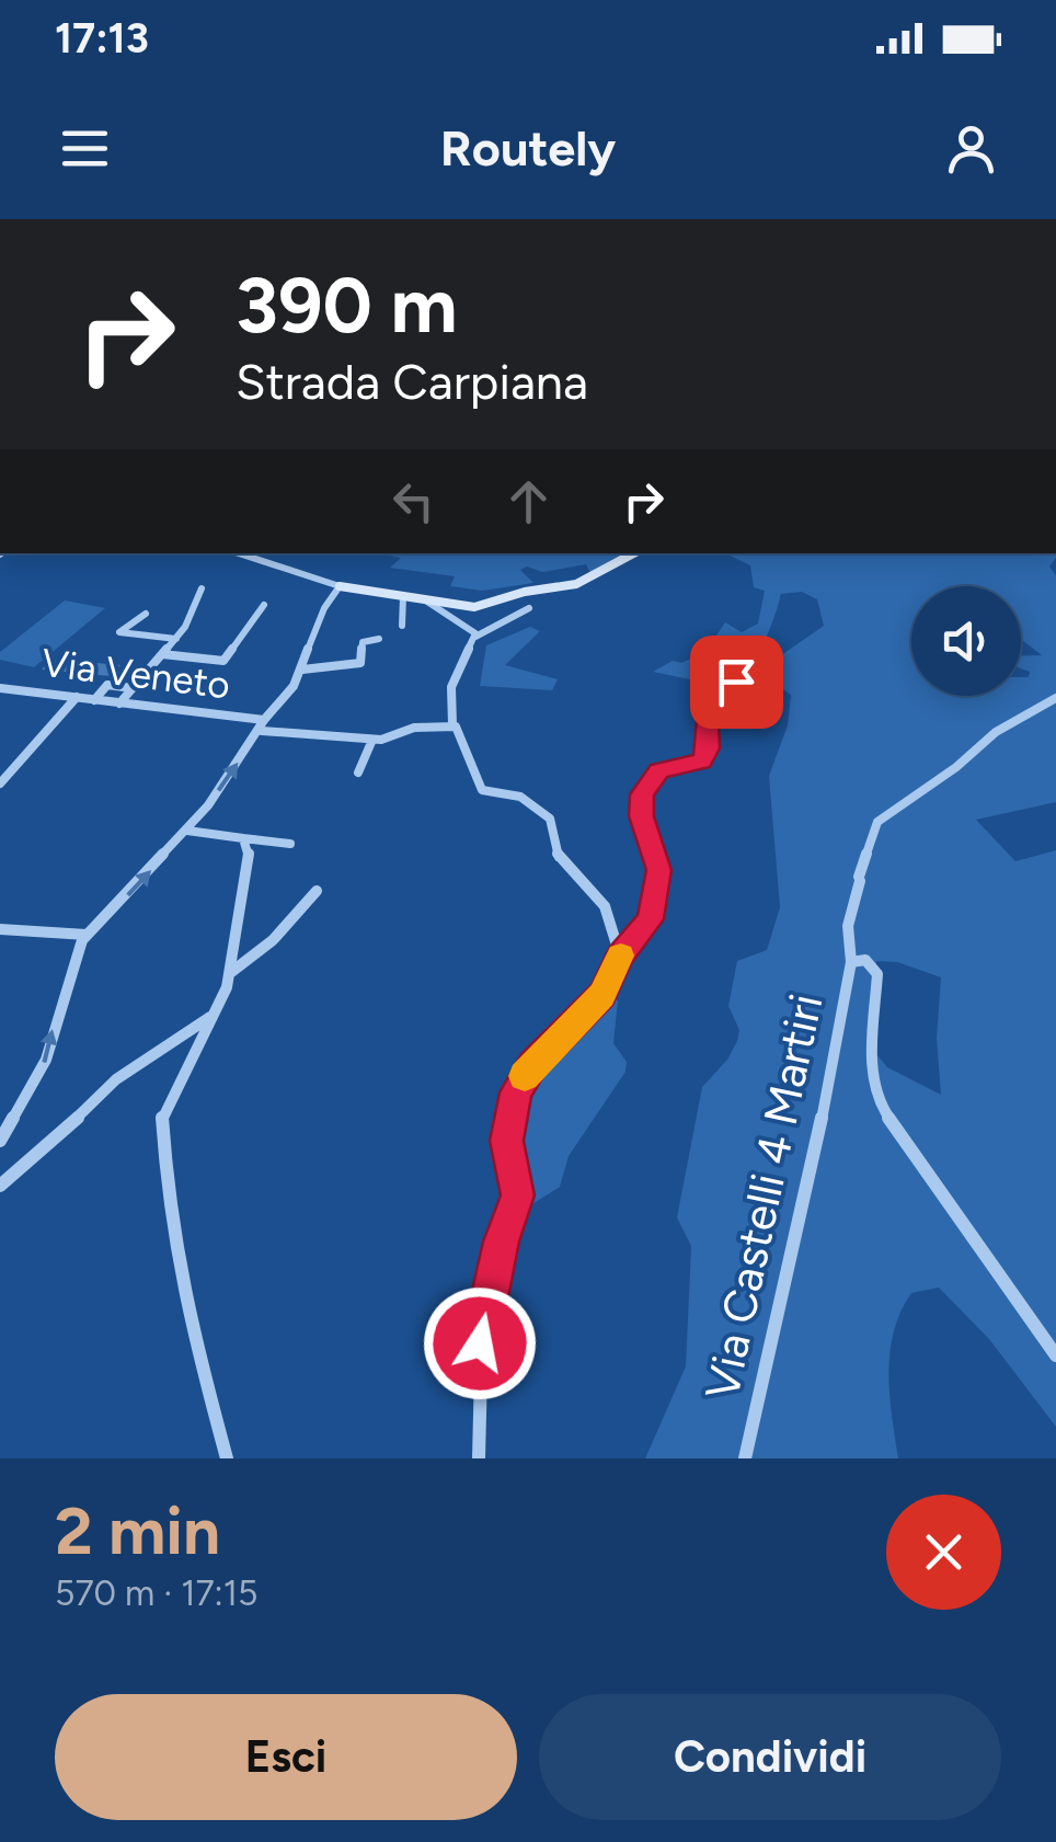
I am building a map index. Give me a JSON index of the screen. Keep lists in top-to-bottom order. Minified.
{"streets":{"street":["Via Veneto","Via Castelli 4 Martiri"]},"page":{"status":"17:13","header":"Routely","turn":["390 m","Strada Carpiana"],"heading":["2 min","570 m · 17:15"],"buttons":["Esci","Condividi"]}}
